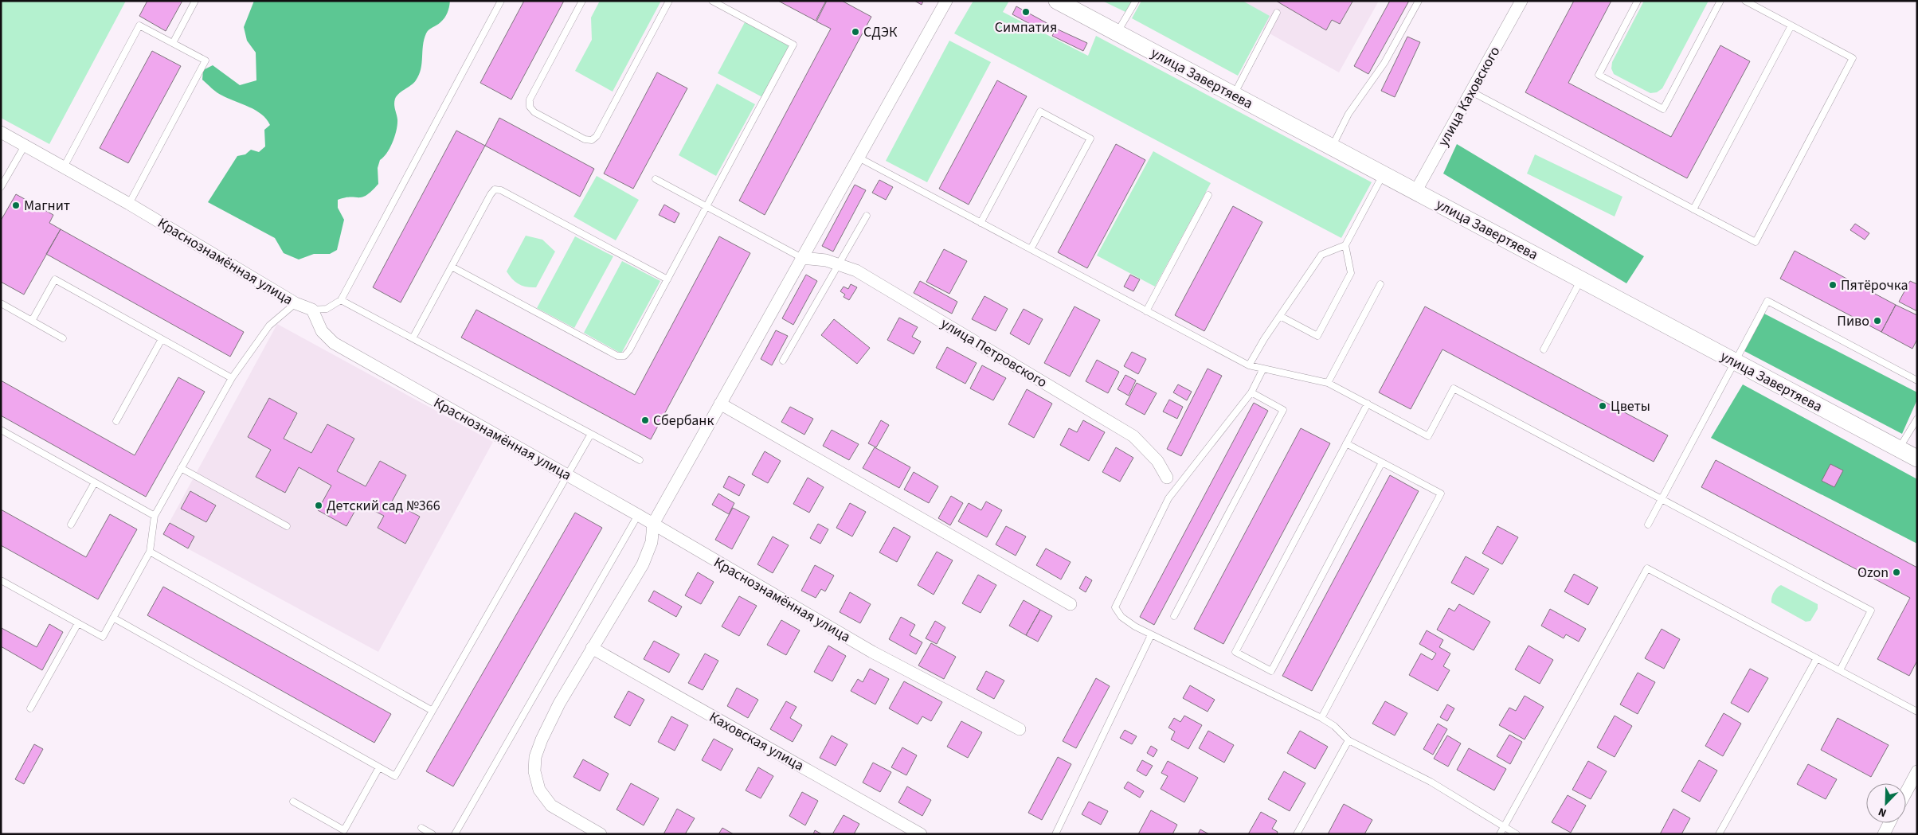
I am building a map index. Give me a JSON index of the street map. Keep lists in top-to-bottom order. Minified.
{"streets":{"main road":["улица Завертяева"],"street":["улица Каховского","Краснознамённая улица","улица Петровского","Каховская улица"]},"crossings":[["улица Завертяева","улица Каховского"]],"places":["Симпатия","СДЭК","Магнит","Пятёрочка","Пиво","Цветы","Сбербанк","Детский сад №366","Ozon"],"north":"bottom left"}
